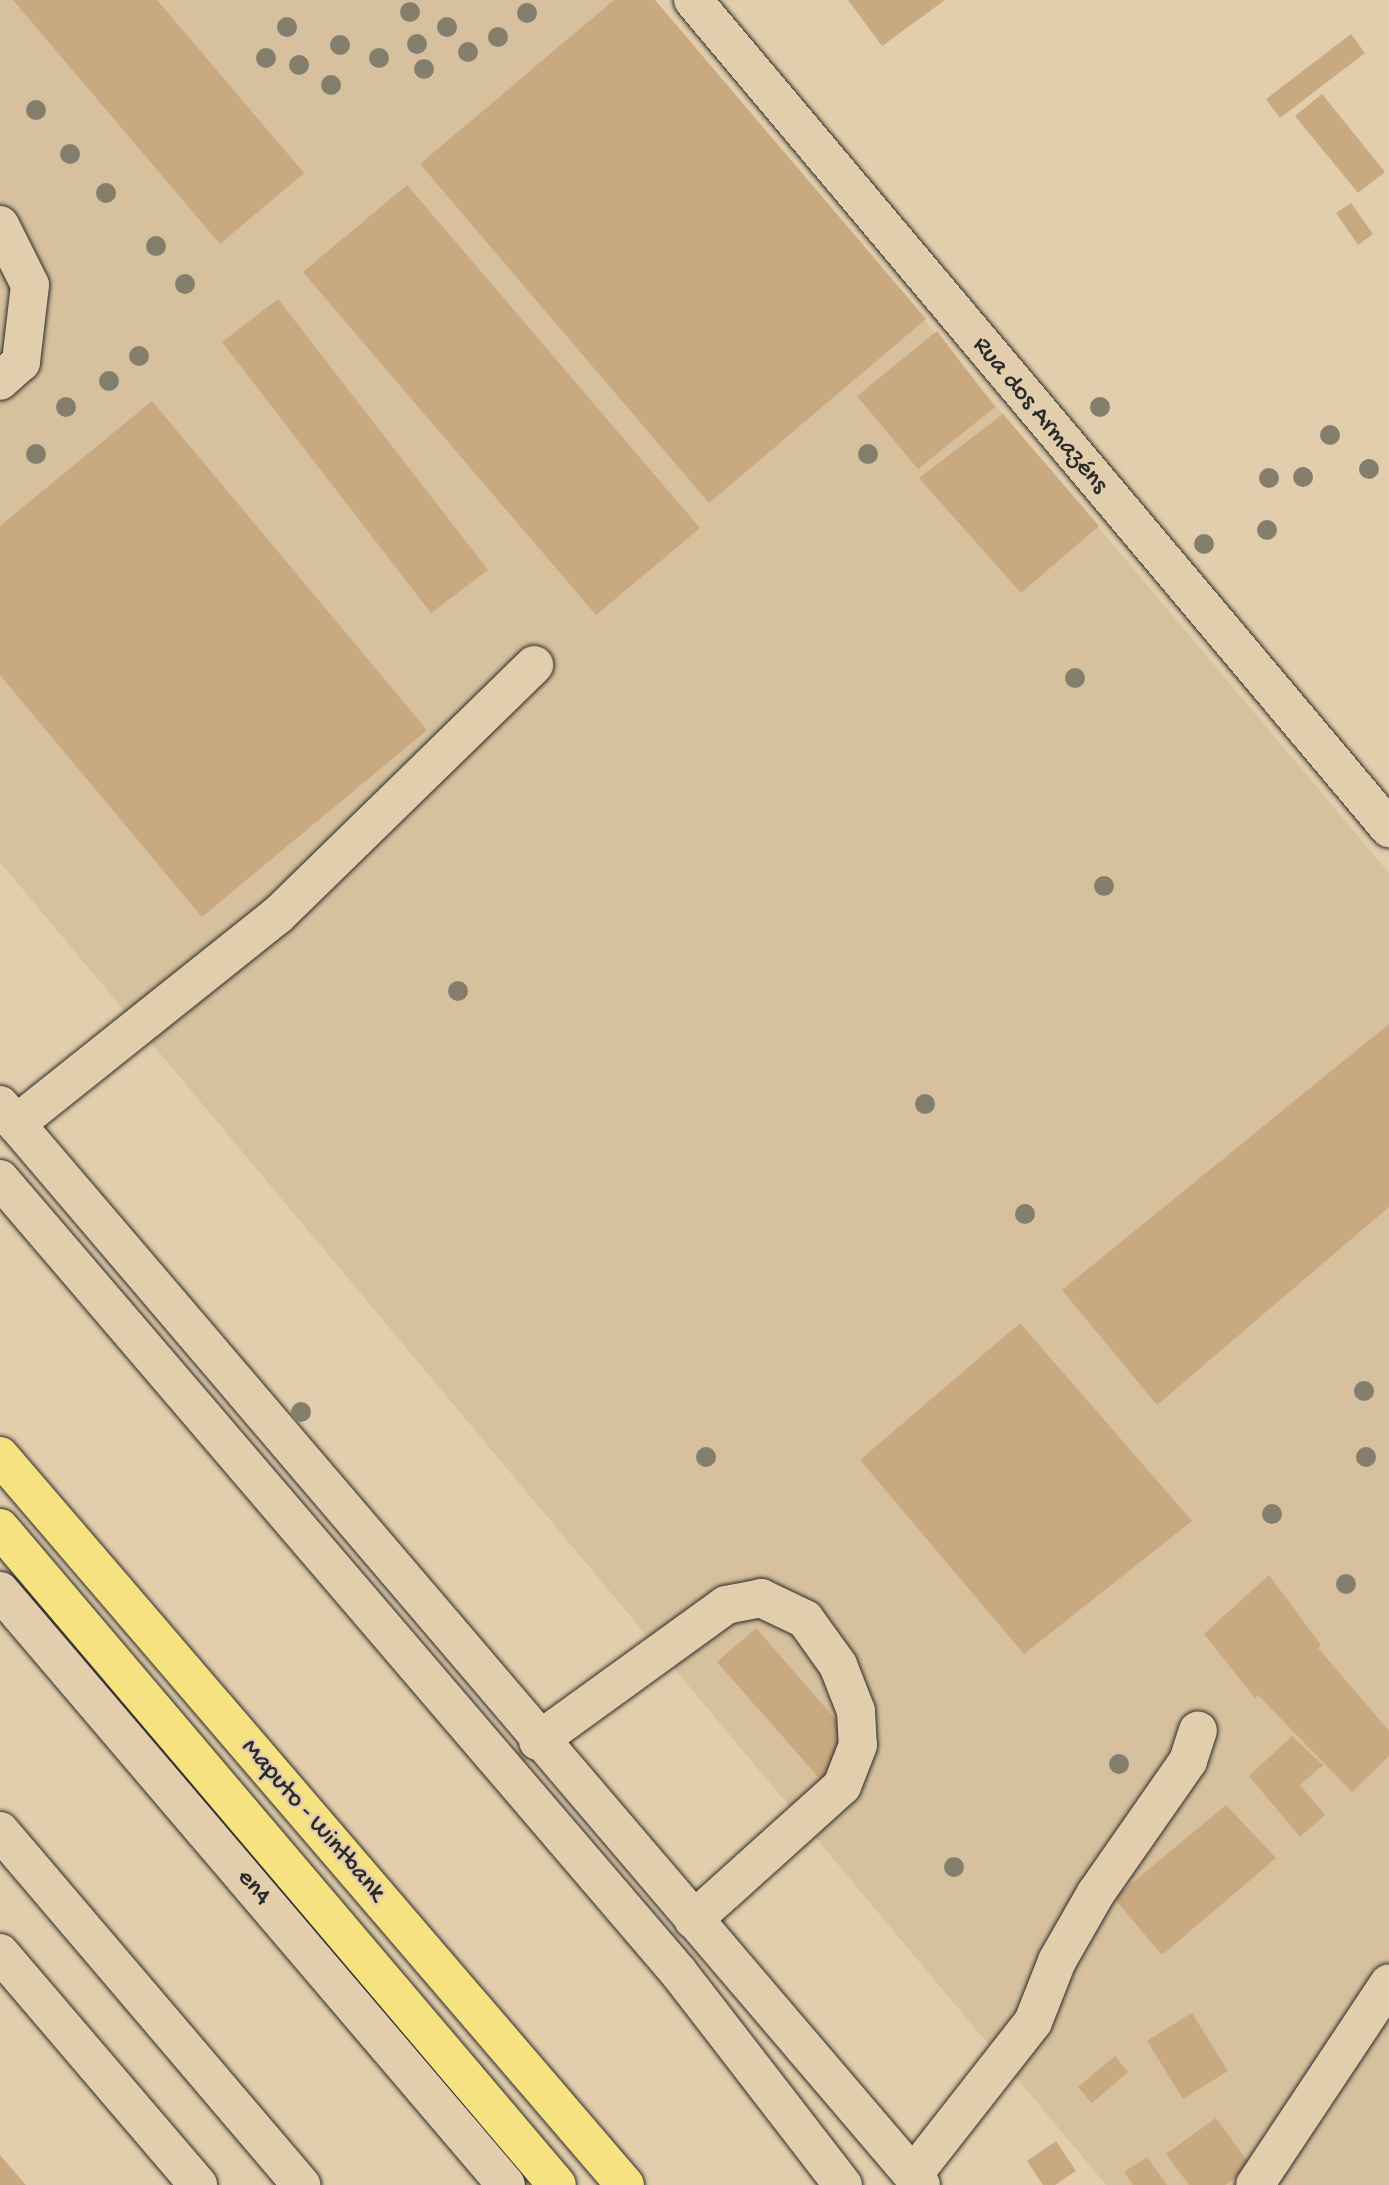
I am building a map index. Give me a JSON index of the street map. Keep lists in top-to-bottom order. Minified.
{"streets":{"highway":["Maputo - Wintbank"],"street":["Rua dos Armazéns","en4"]}}
